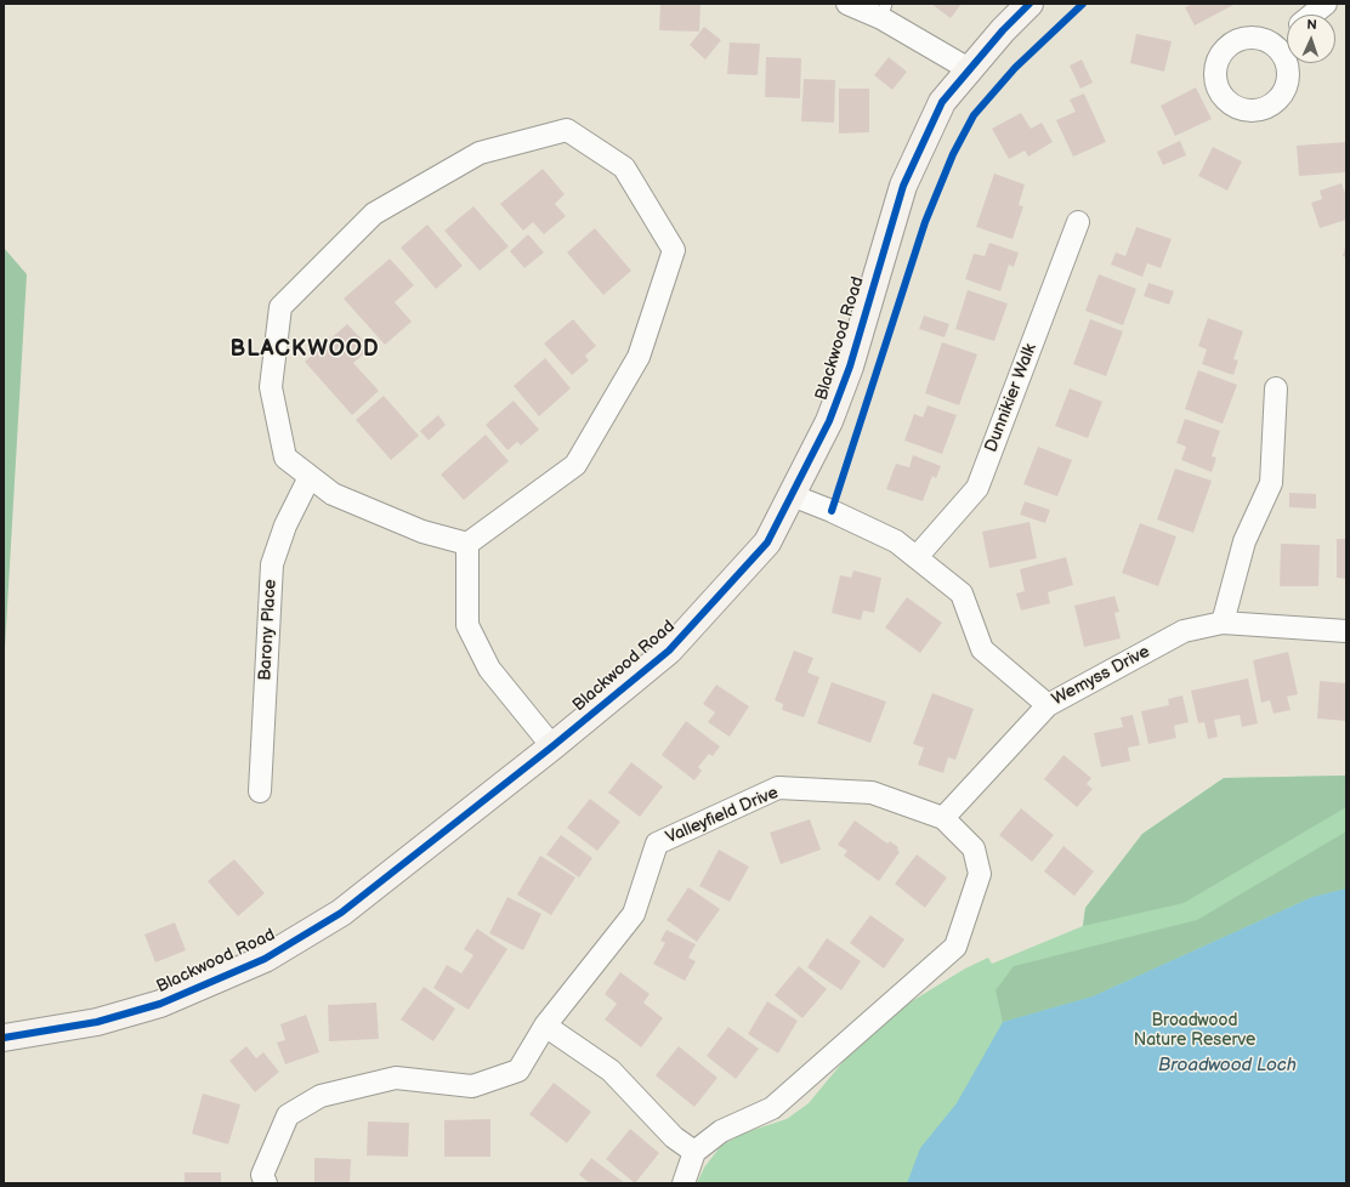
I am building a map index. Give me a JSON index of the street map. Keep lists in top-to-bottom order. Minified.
{"streets":{"street":["Blackwood Road","Dunnikier Walk","Barony Place","Wemyss Drive","Valleyfield Drive"]},"crossings":[["Blackwood Road","Wemyss Drive"],["Dunnikier Walk","Wemyss Drive"]],"districts":["BLACKWOOD"],"water":["Broadwood Loch"],"parks":["Broadwood Nature Reserve"],"north":"top"}
